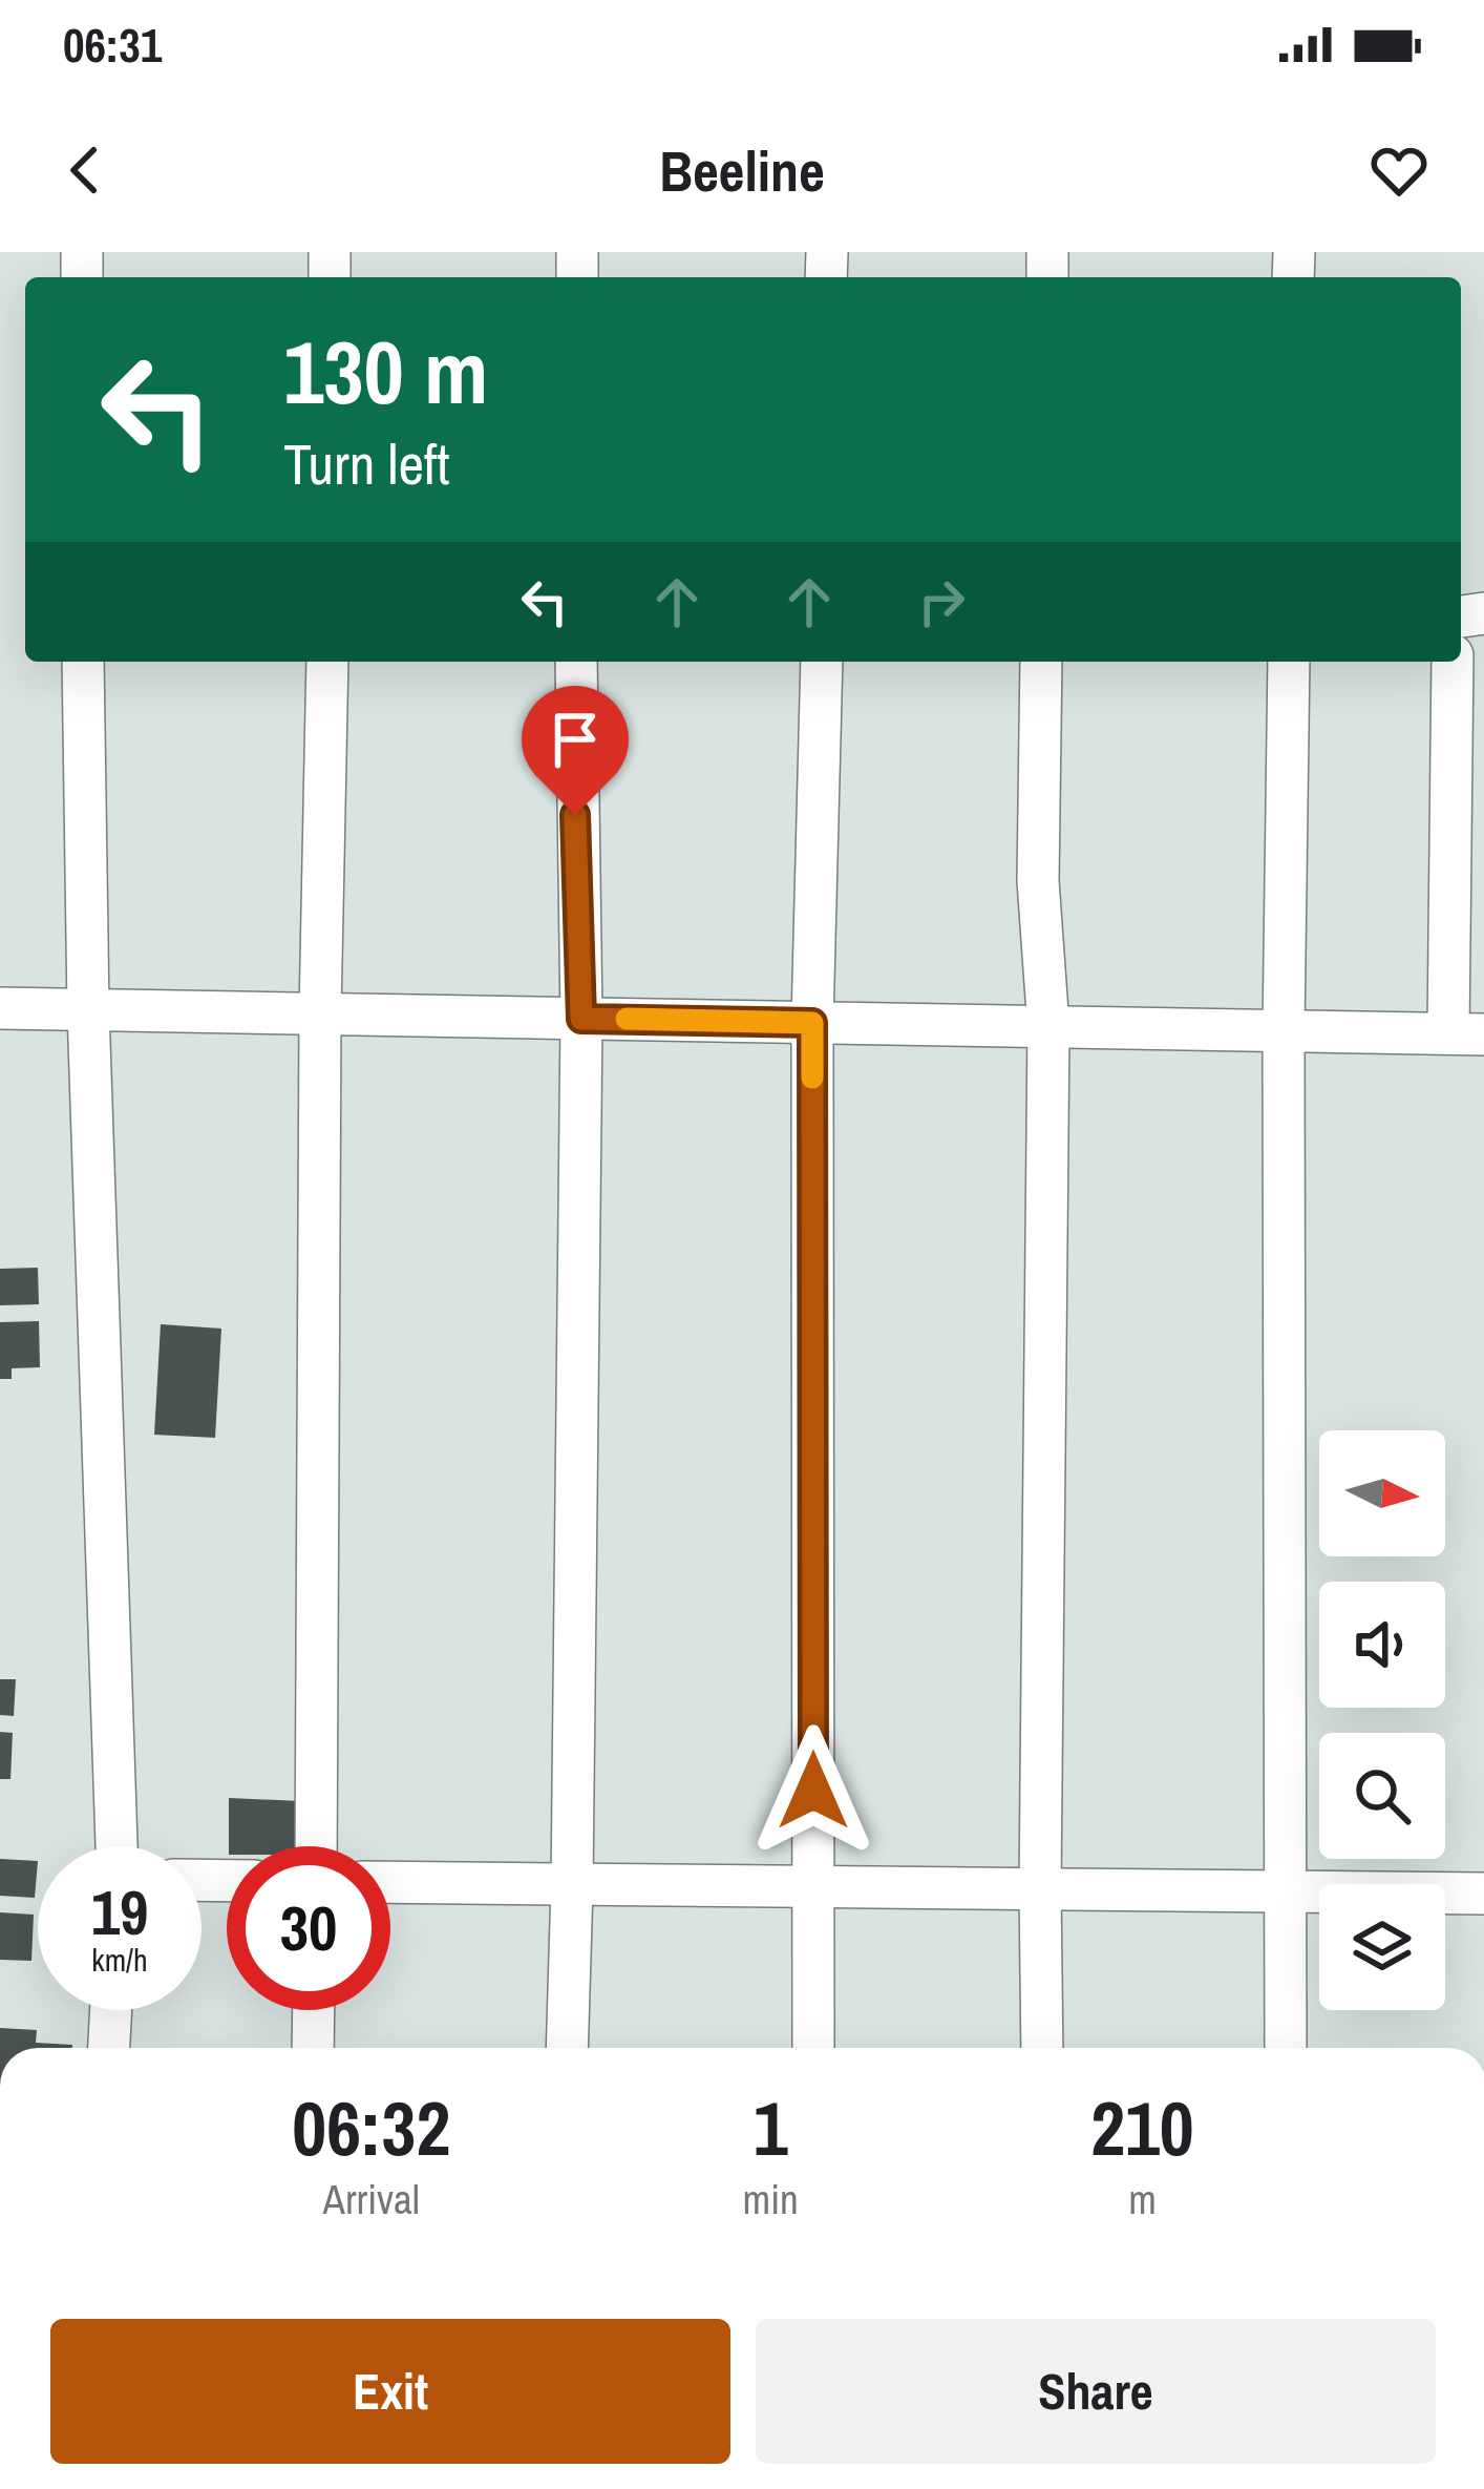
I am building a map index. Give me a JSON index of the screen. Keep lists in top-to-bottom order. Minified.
{"north":"right","page":{"status":"06:31","header":"Beeline","turn":["130 m","Turn left"],"speed":"19 km/h","limit":"30","eta":["06:32","Arrival","1","min","210","m"],"buttons":["Exit","Share"]}}
